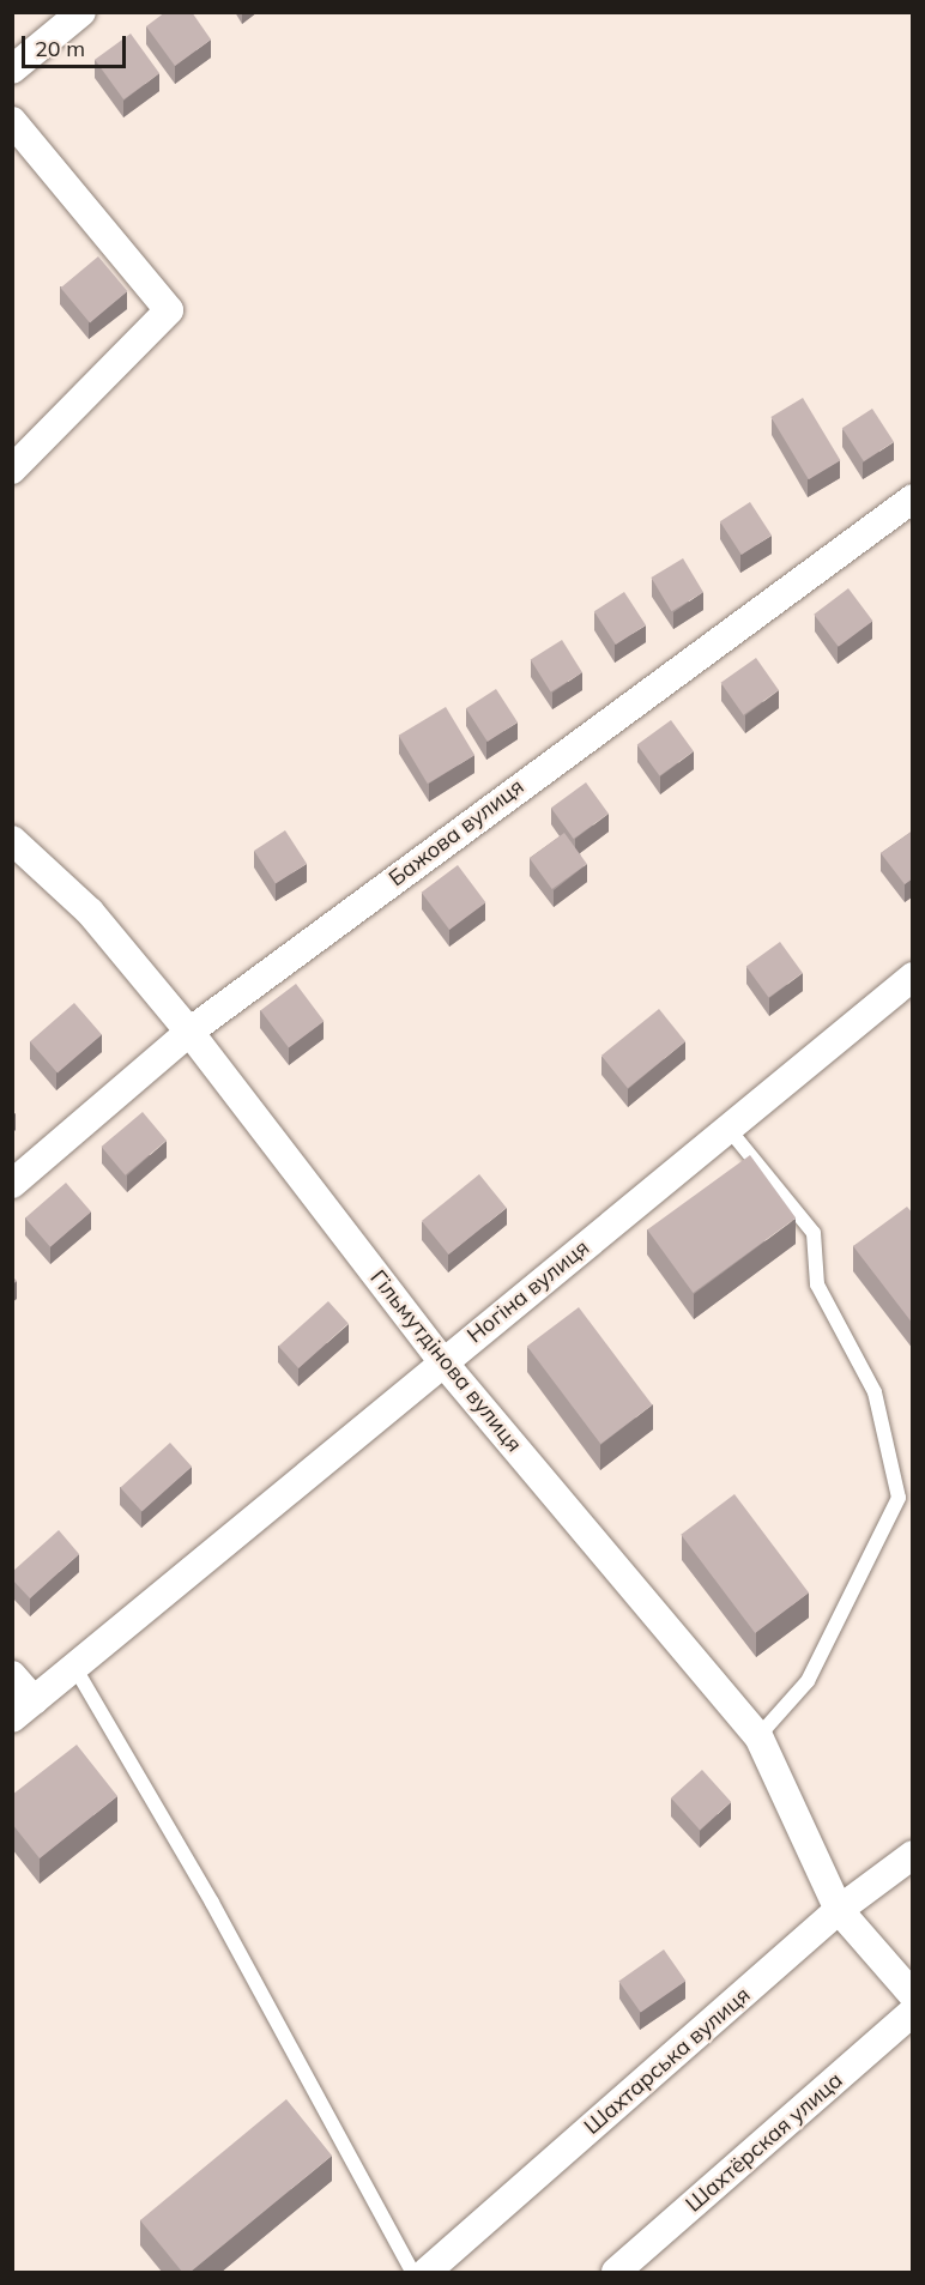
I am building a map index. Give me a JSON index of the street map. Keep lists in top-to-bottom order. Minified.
{"streets":{"street":["Бажова вулиця","Ногіна вулиця","Гільмутдінова вулиця","Шахтарська вулиця","Шахтёрская улица"]},"crossings":[["Бажова вулиця","Гільмутдінова вулиця"],["Ногіна вулиця","Гільмутдінова вулиця"],["Гільмутдінова вулиця","Шахтарська вулиця"]],"scale_bar":"20 m"}
